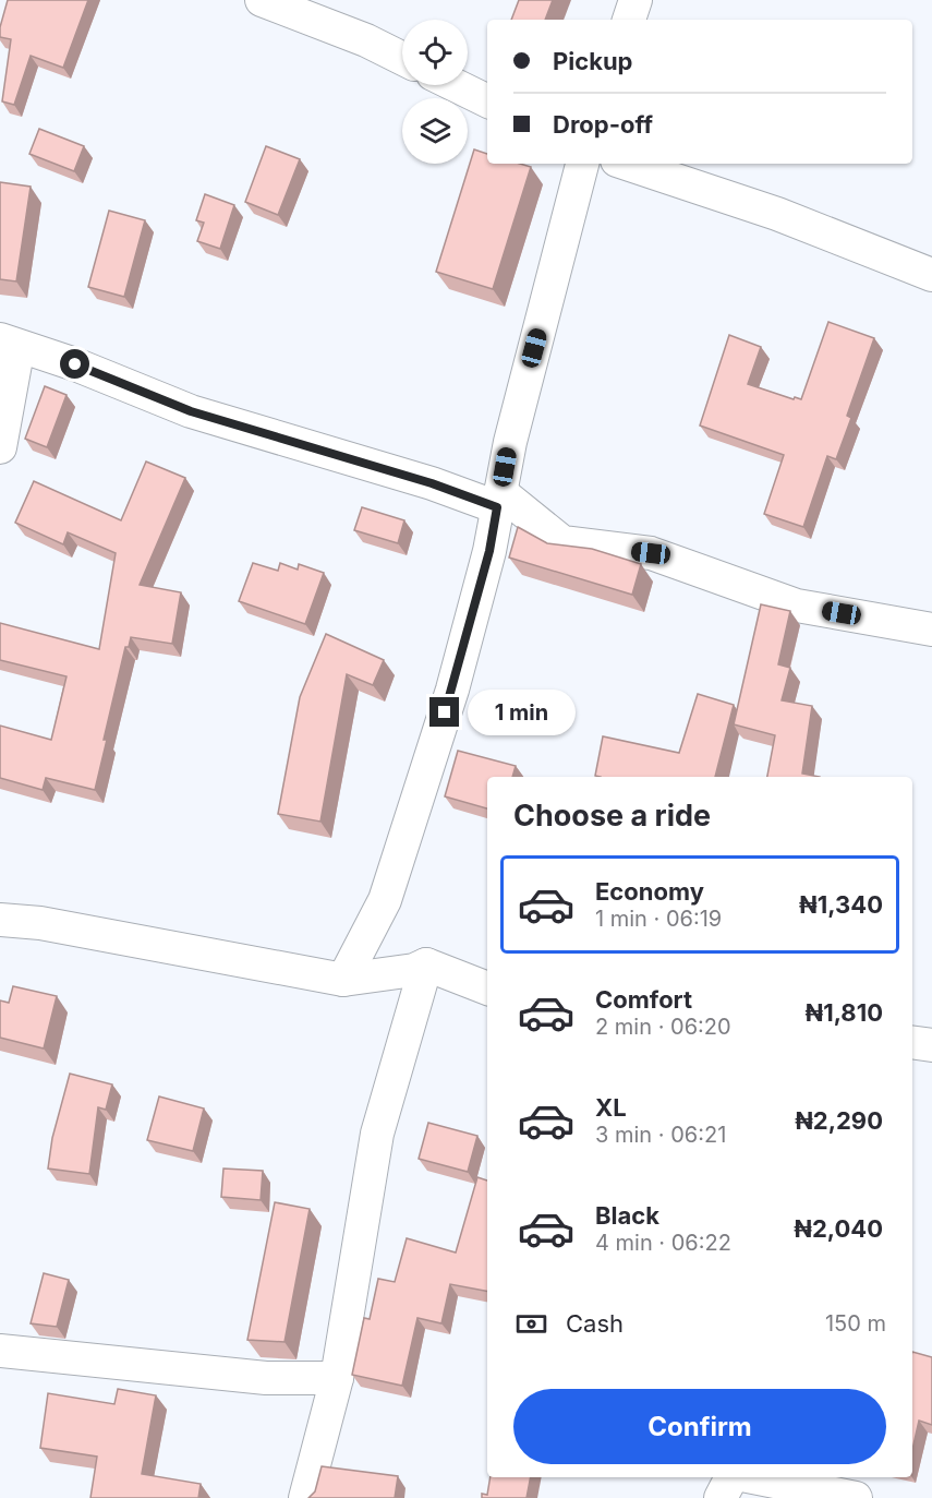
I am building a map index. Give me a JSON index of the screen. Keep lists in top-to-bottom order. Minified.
{"page":{"banner":["Pickup","Drop-off"],"bubble":"1 min","heading":"Choose a ride","list":[{"name":"Economy","note":"1 min · 06:19","value":"₦1,340"},{"name":"Comfort","note":"2 min · 06:20","value":"₦1,810"},{"name":"XL","note":"3 min · 06:21","value":"₦2,290"},{"name":"Black","note":"4 min · 06:22","value":"₦2,040"}],"pay":["Cash","150 m"],"buttons":"Confirm"}}
